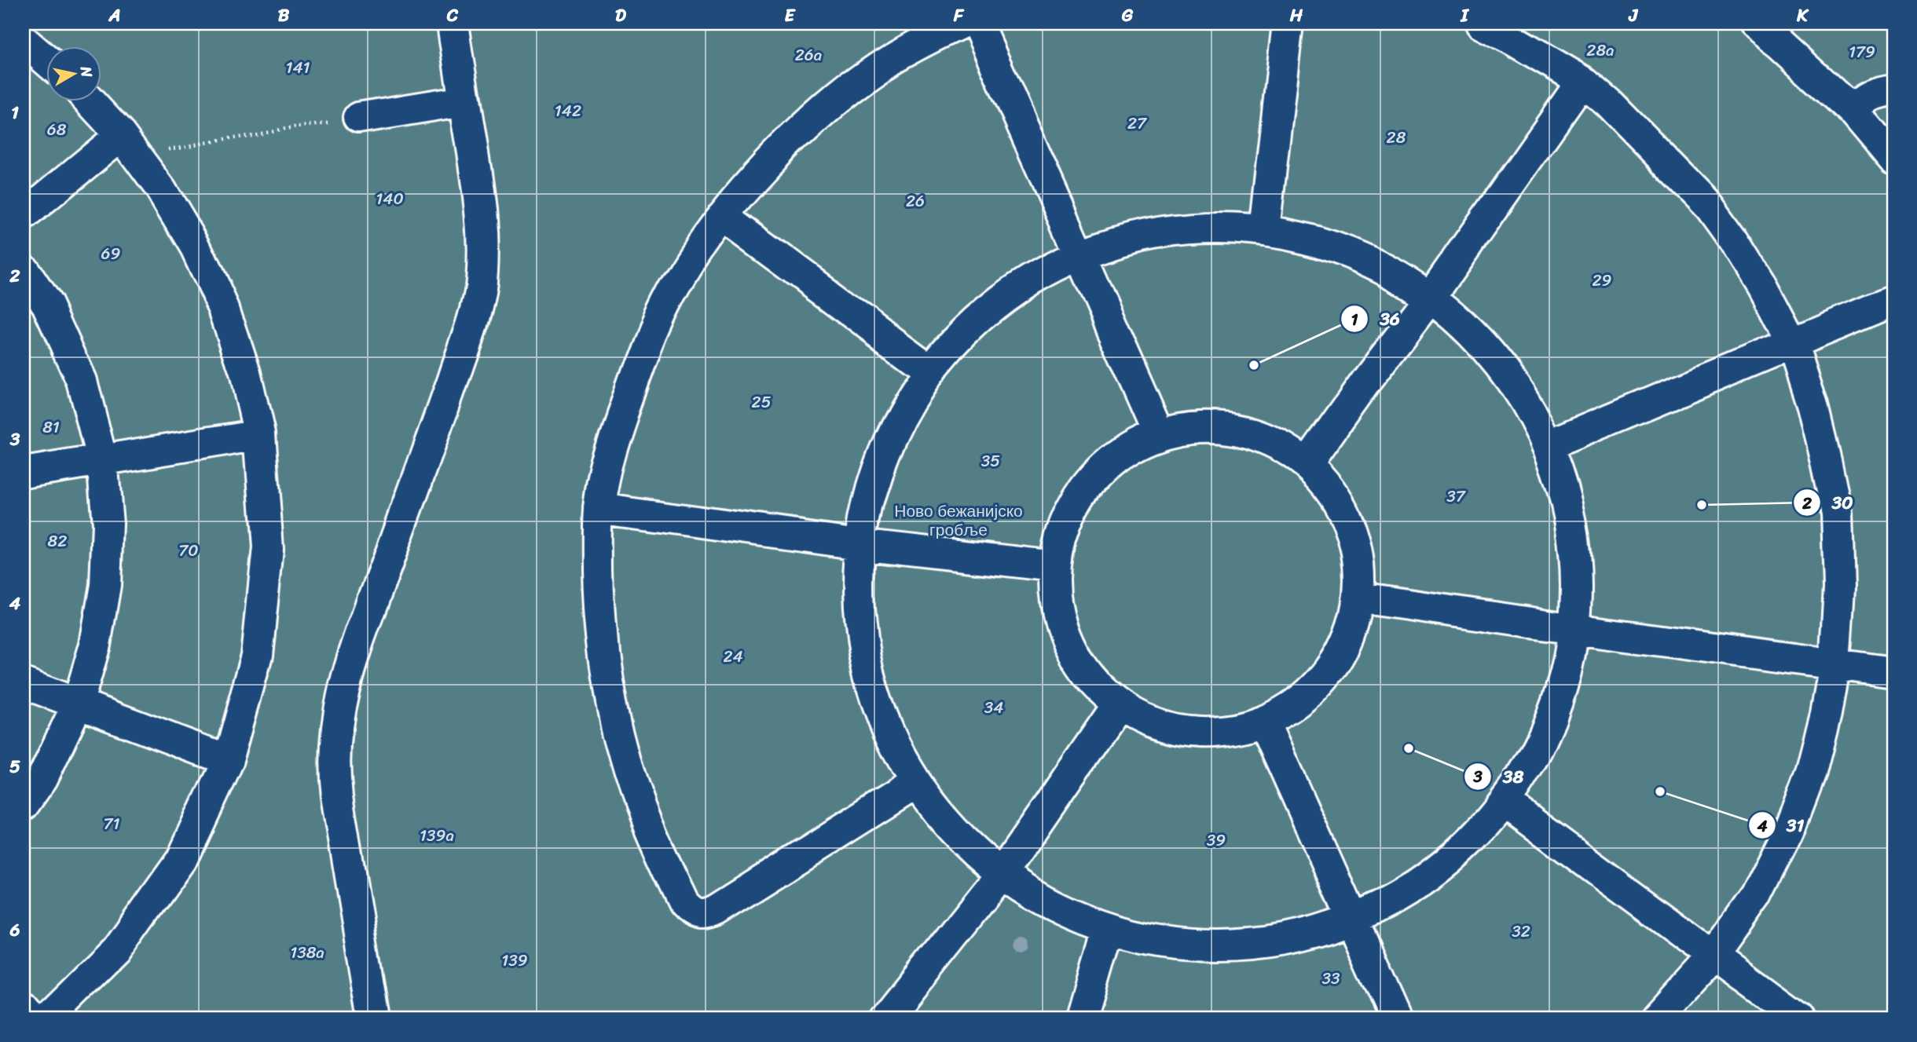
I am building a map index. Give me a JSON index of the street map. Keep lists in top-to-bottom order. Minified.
{"parks":["28a","179","26a","141","142","27","68","28","140","26","69","29","25","81","35","37","Ново бежанијско гробље","82","70","24","34","71","139a","39","32","138a","139","33"],"places":["36","30","38","31"],"north":"right","grid":{"columns":["A","B","C","D","E","F","G","H","I","J","K"],"rows":["1","2","3","4","5","6"]}}
